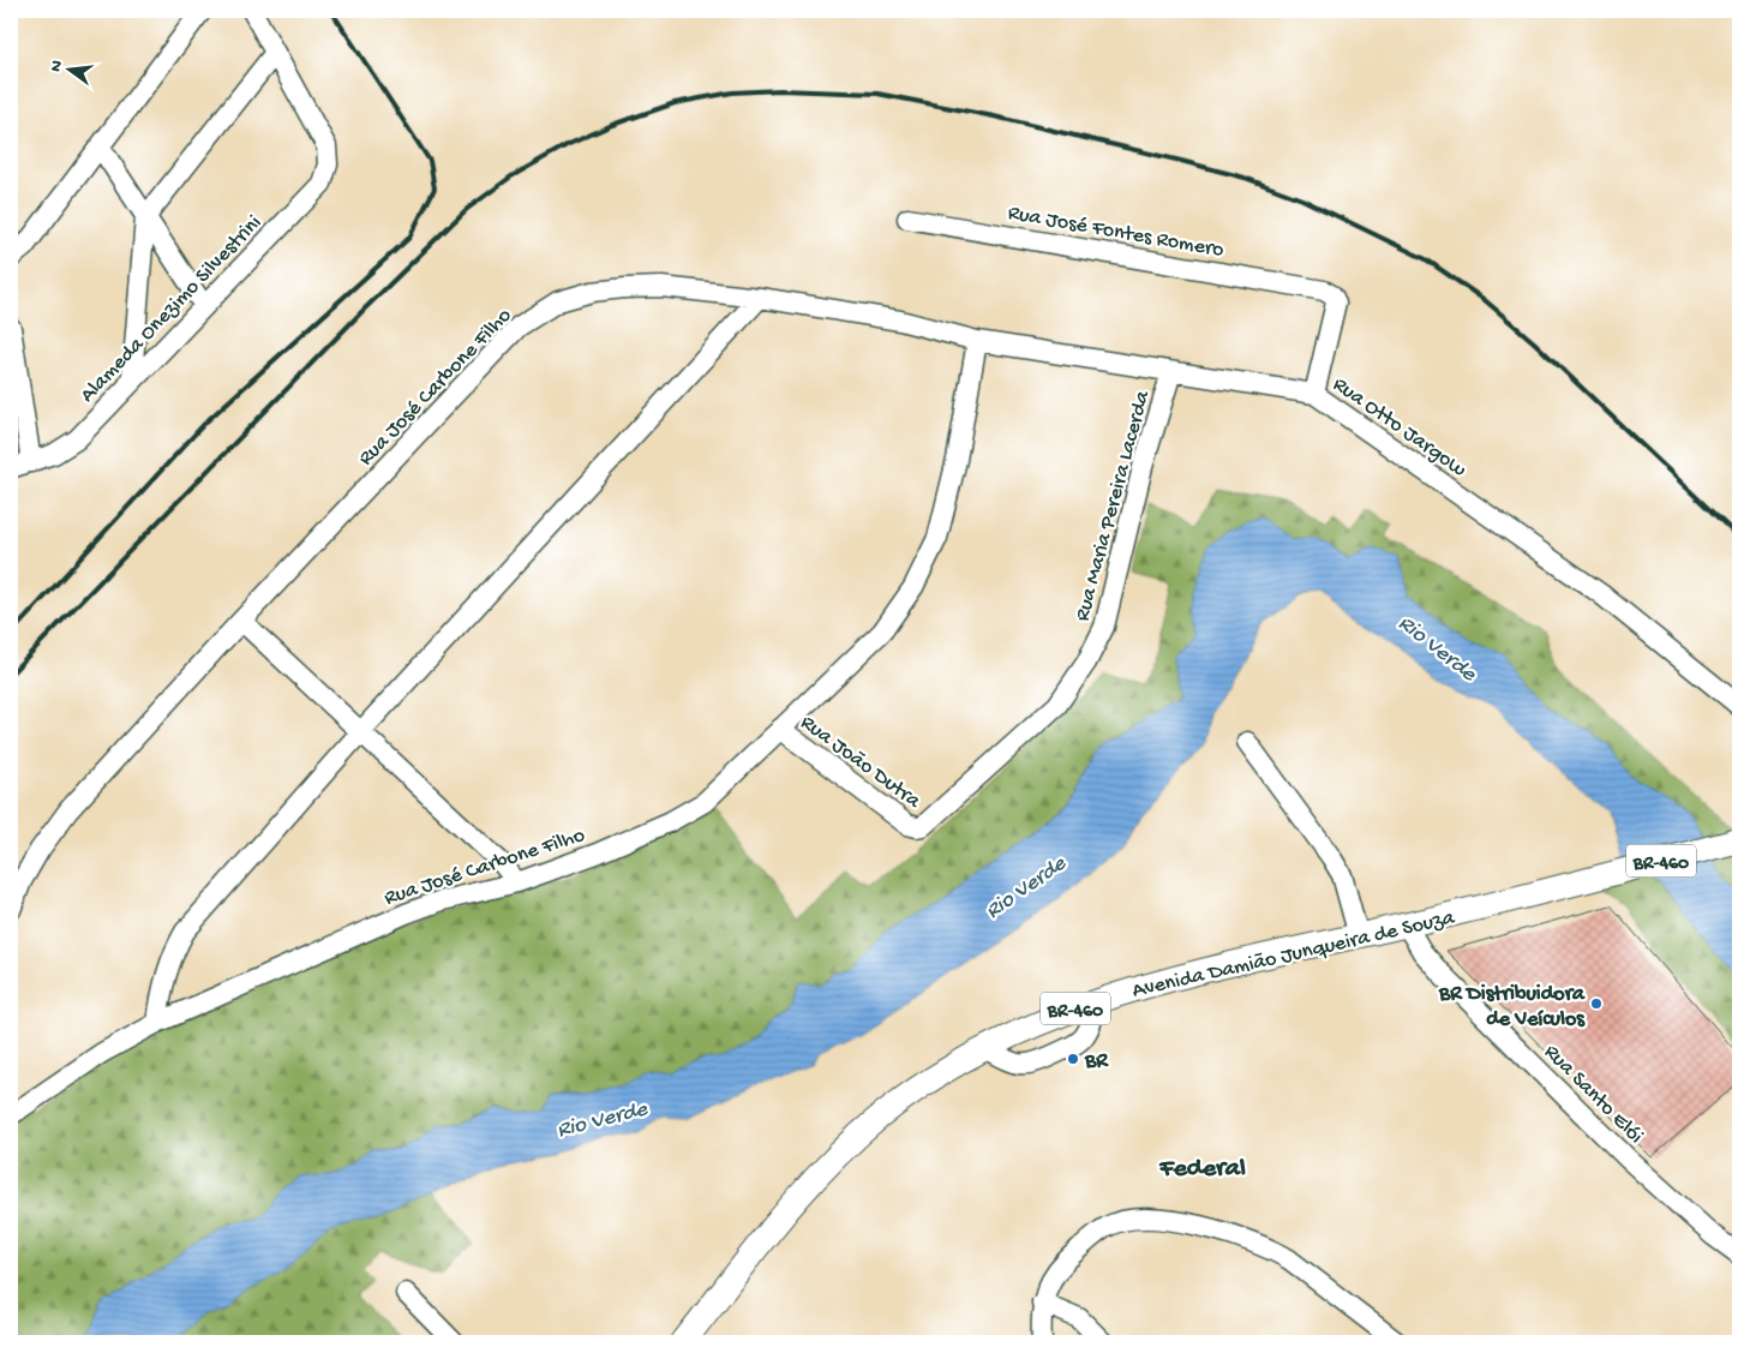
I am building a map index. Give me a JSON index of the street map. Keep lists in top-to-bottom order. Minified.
{"streets":{"main road":["BR-460","Avenida Damião Junqueira de Souza"],"street":["Rua José Fontes Romero","Alameda Onezimo Silvestrini","Rua José Carbone Filho","Rua Otto Jargow","Rua Maria Pereira Lacerda","Rua João Dutra","Rua Santo Elói"]},"crossings":[["Rua José Fontes Romero","Rua Otto Jargow"],["Rua José Carbone Filho","Rua Otto Jargow"],["Rua José Carbone Filho","Rua João Dutra"],["Rua Otto Jargow","Rua Maria Pereira Lacerda"],["Rua Maria Pereira Lacerda","Rua João Dutra"],["Avenida Damião Junqueira de Souza","Rua Santo Elói"]],"districts":["Federal"],"water":["Rio Verde"],"places":["BR Distribuidora de Veículos","BR"],"north":"left"}
